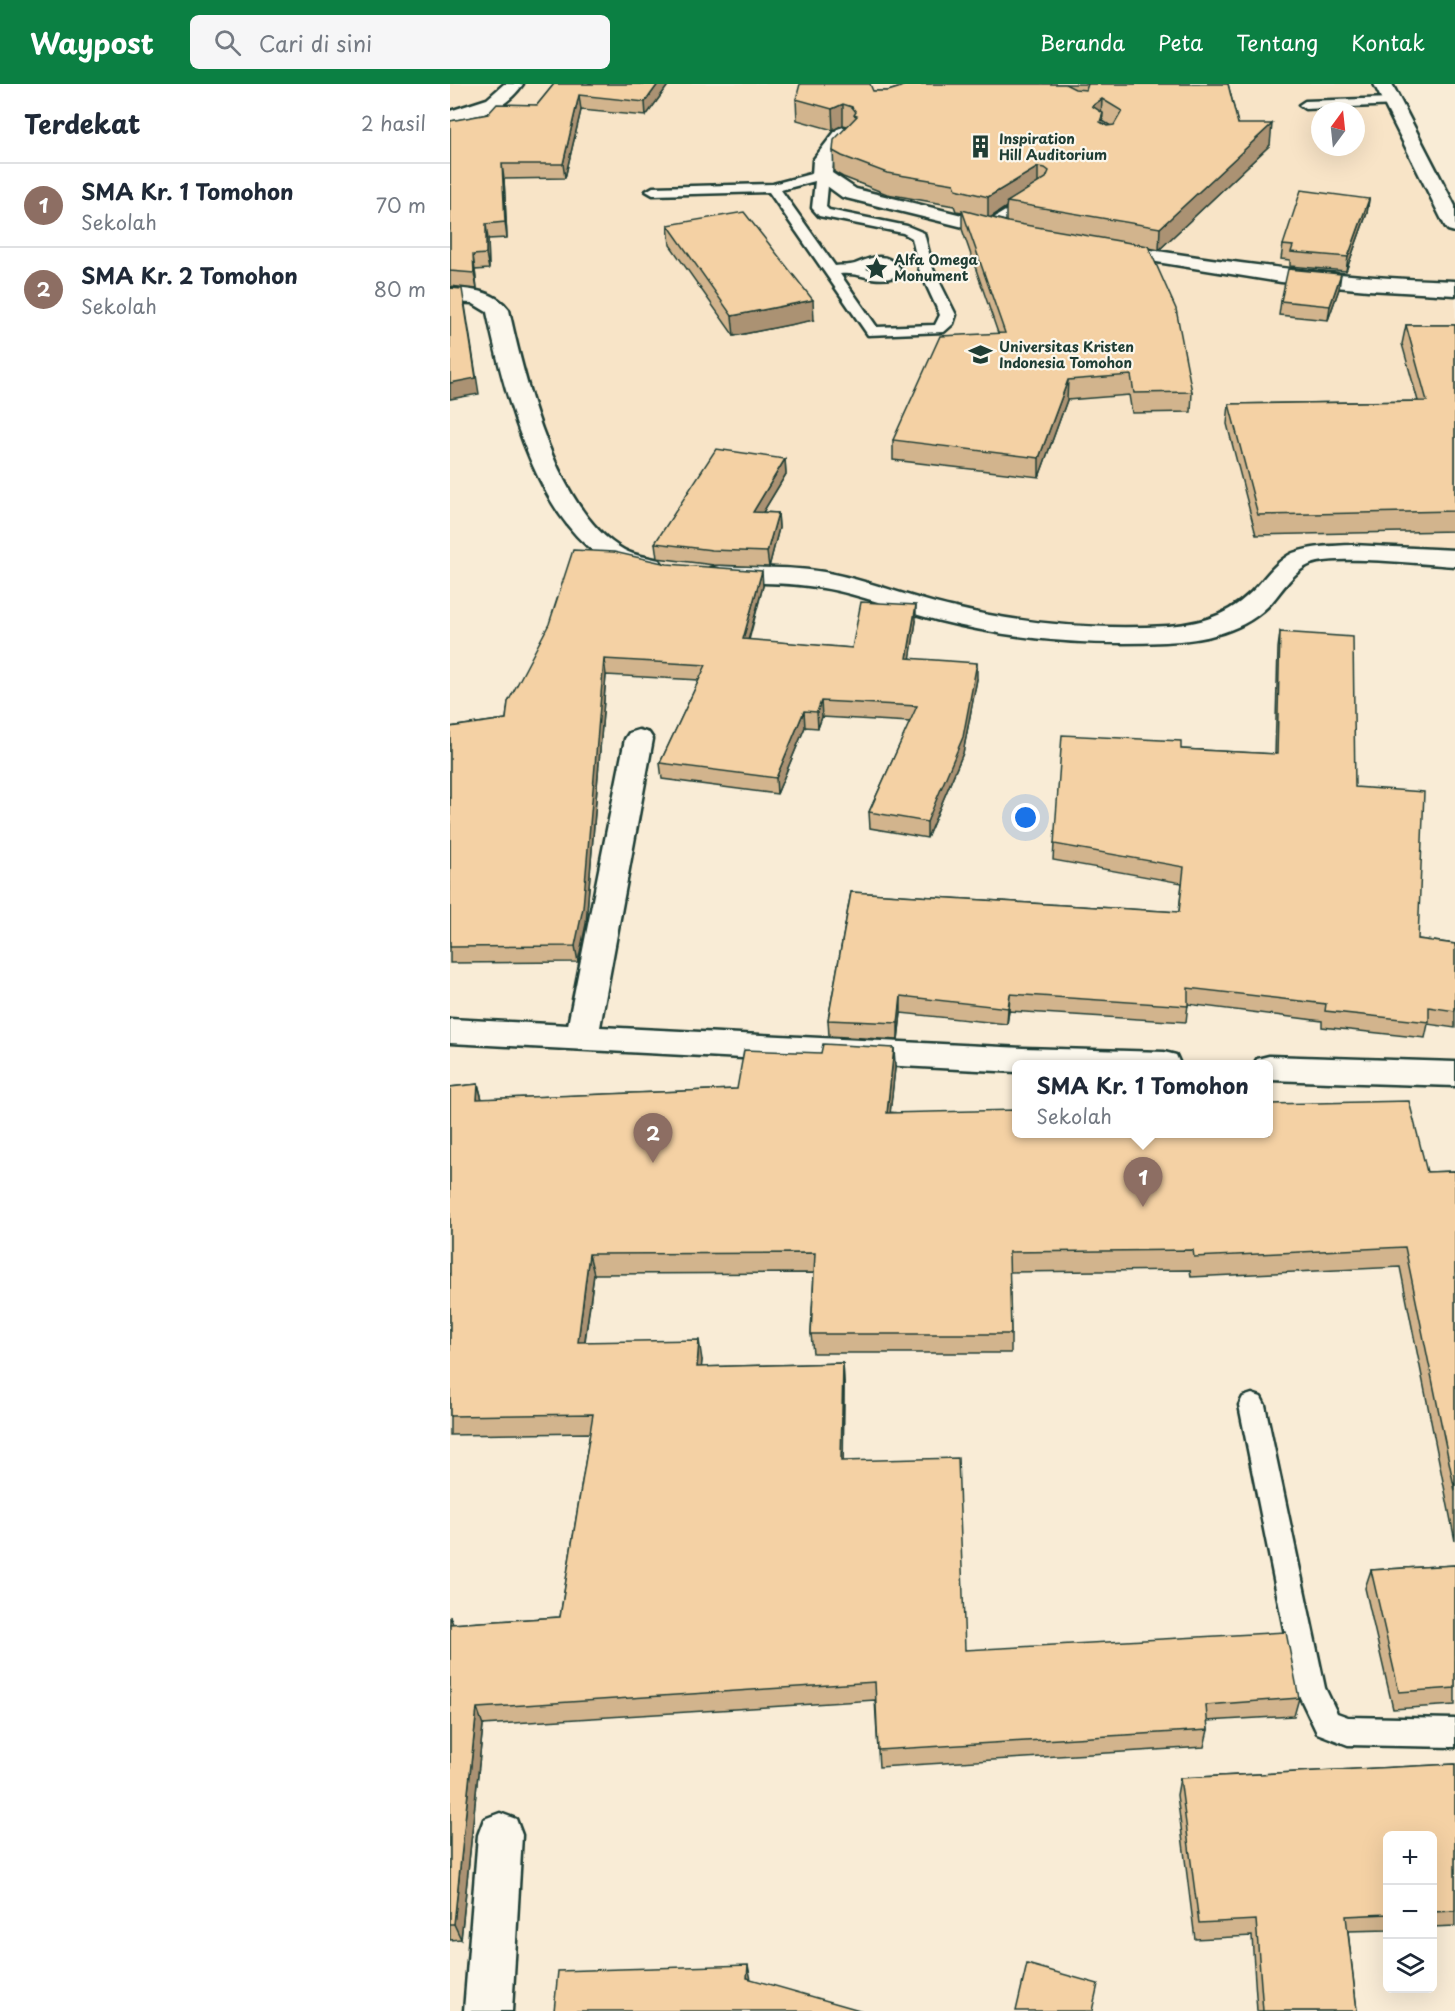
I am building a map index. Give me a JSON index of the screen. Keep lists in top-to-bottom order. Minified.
{"places":{"building":["Inspiration Hill Auditorium"],"place":["Alfa Omega Monument"],"school or university":["Universitas Kristen Indonesia Tomohon"]},"north":"top","page":{"header":"Waypost","search":"Cari di sini","nav":["Beranda","Peta","Tentang","Kontak"],"heading":["Terdekat","2 hasil"],"list":[{"mark":"1","name":"SMA Kr. 1 Tomohon","note":"Sekolah","value":"70 m"},{"mark":"2","name":"SMA Kr. 2 Tomohon","note":"Sekolah","value":"80 m"}],"popup":["SMA Kr. 1 Tomohon","Sekolah"],"pins":["2","1"],"map_buttons":["+","−"]}}
